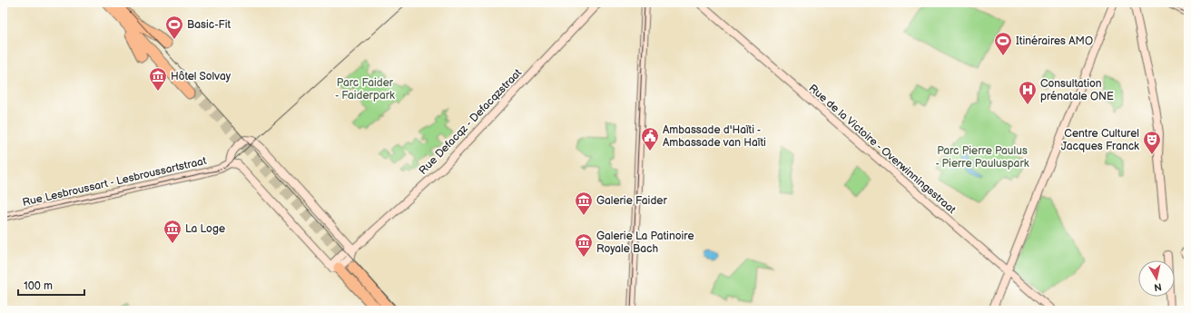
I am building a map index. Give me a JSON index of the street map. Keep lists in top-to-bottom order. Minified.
{"streets":{"street":["Rue Defacqz - Defacqzstraat","Rue de la Victoire - Overwinningsstraat","Rue Lesbroussart - Lesbroussartstraat"]},"parks":["Parc Faider - Faiderpark","Parc Pierre Paulus - Pierre Pauluspark"],"places":{"sports":["Basic-Fit","Itinéraires AMO"],"museum":["Hôtel Solvay","Galerie Faider","La Loge","Galerie La Patinoire Royale Bach"],"hospital":["Consultation prénatale ONE"],"public building":["Ambassade d'Haïti - Ambassade van Haïti"],"theatre":["Centre Culturel Jacques Franck"]},"scale_bar":"100 m","north":"bottom"}
